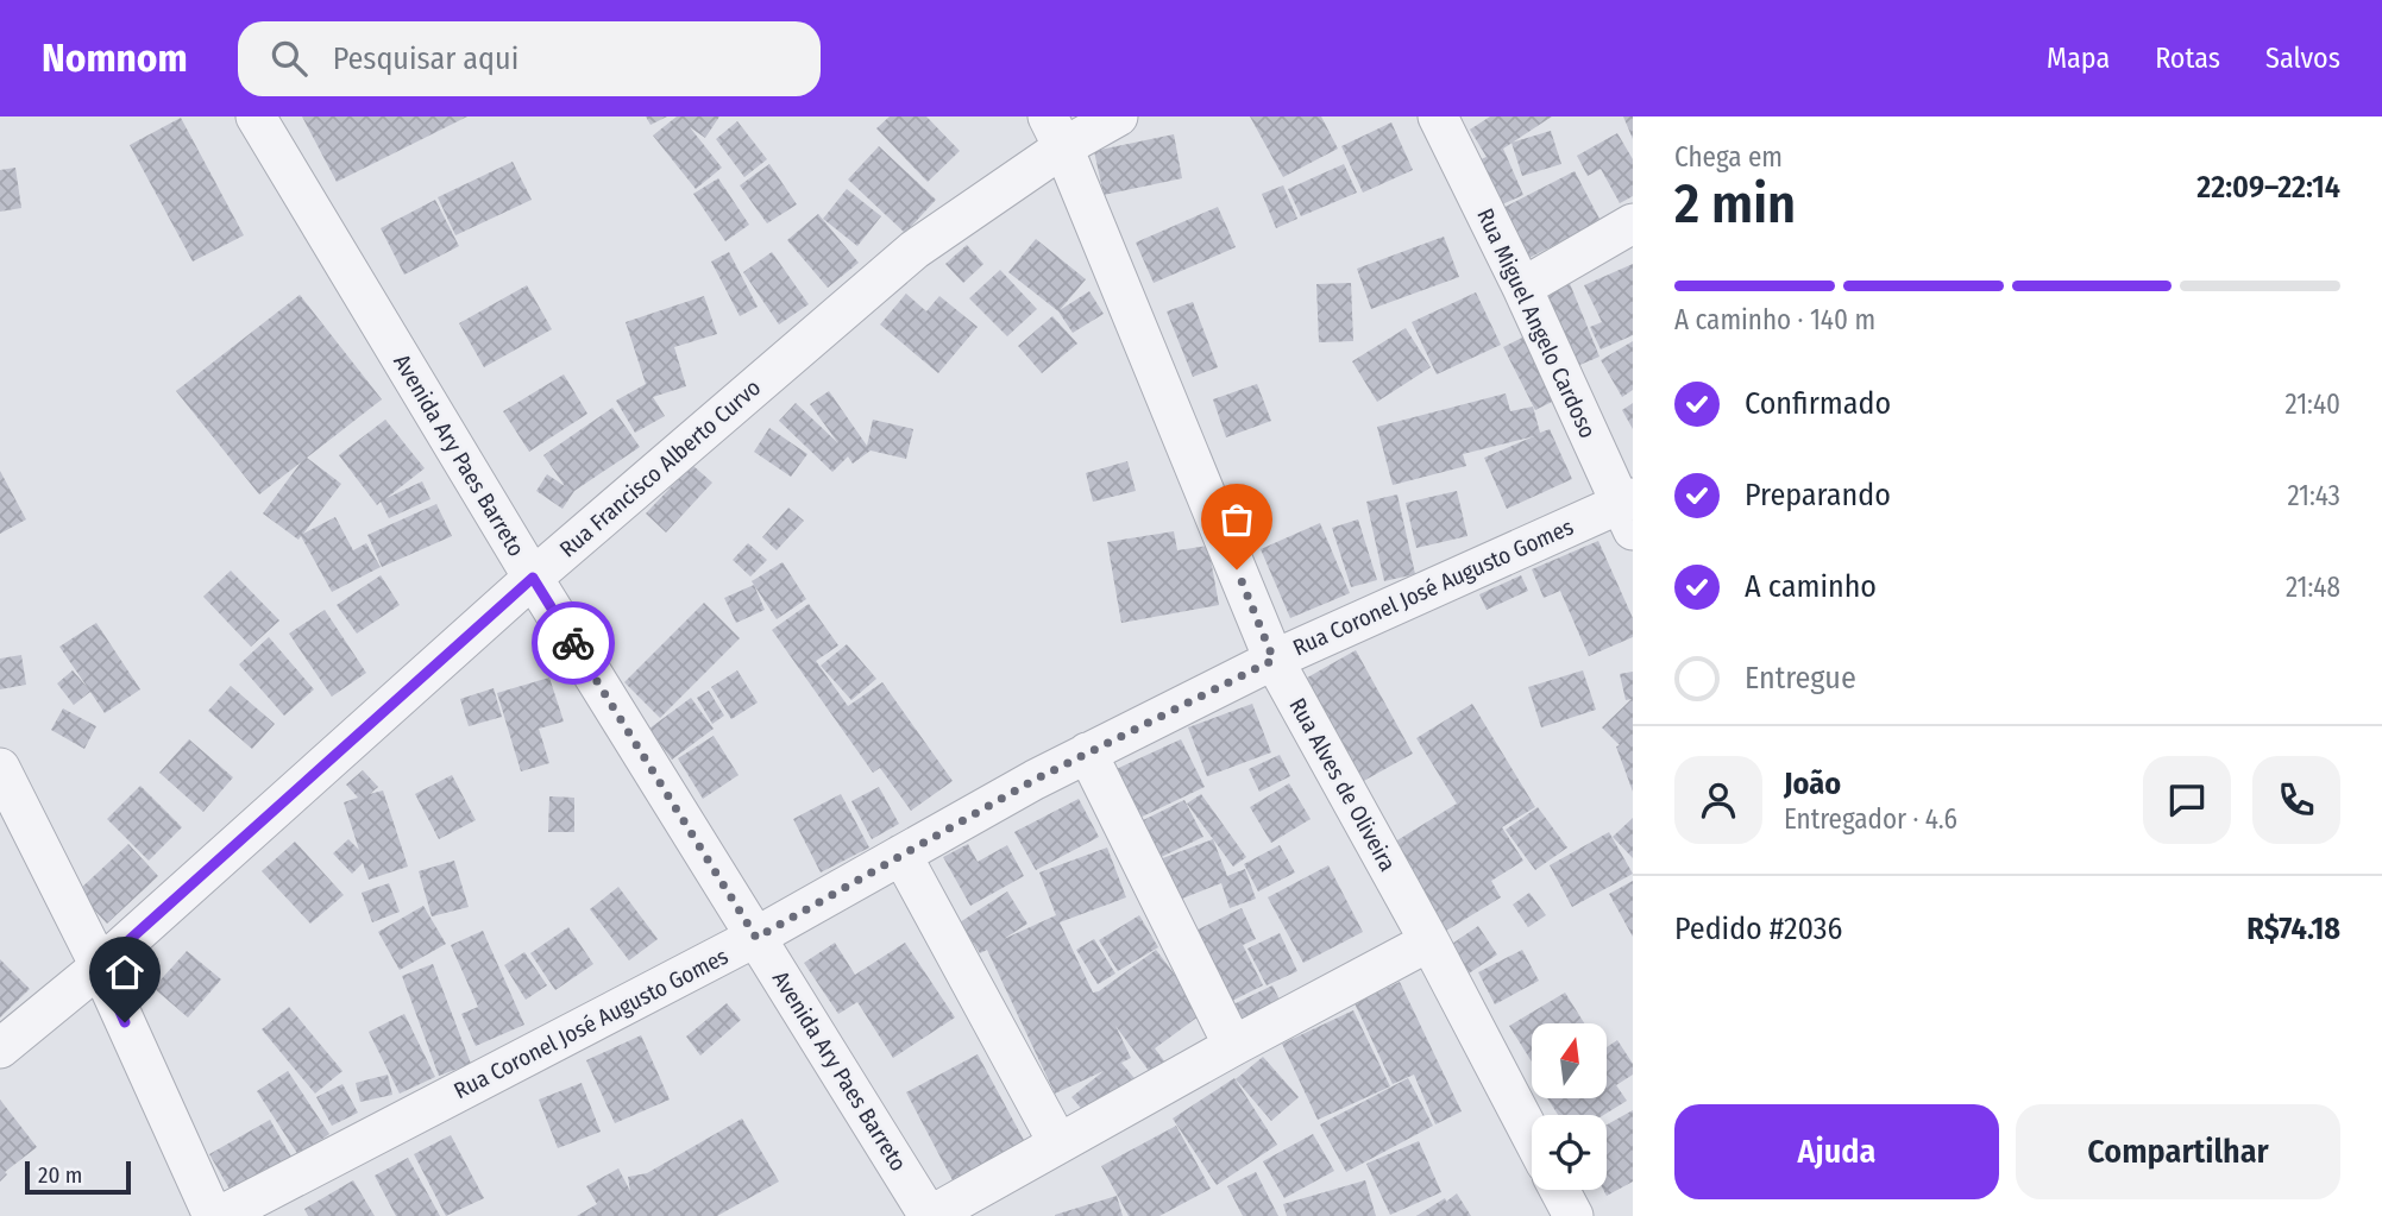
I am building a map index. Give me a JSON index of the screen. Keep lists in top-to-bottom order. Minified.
{"streets":{"street":["Rua Miguel Angelo Cardoso","Avenida Ary Paes Barreto","Rua Francisco Alberto Curvo","Rua Coronel José Augusto Gomes","Rua Alves de Oliveira"]},"crossings":[["Rua Miguel Angelo Cardoso","Rua Coronel José Augusto Gomes"],["Avenida Ary Paes Barreto","Rua Francisco Alberto Curvo"],["Avenida Ary Paes Barreto","Rua Coronel José Augusto Gomes"],["Rua Francisco Alberto Curvo","Rua Alves de Oliveira"],["Rua Coronel José Augusto Gomes","Rua Alves de Oliveira"]],"scale_bar":"20 m","north":"top","page":{"header":"Nomnom","search":"Pesquisar aqui","nav":["Mapa","Rotas","Salvos"],"heading":["2 min","Chega em","22:09–22:14"],"panel":["João","Entregador · 4.6","Pedido #2036","R$74.18"],"bar":"A caminho · 140 m","list":[["Confirmado","21:40"],["Preparando","21:43"],["A caminho","21:48"],"Entregue"],"buttons":["Ajuda","Compartilhar"],"scale":"20 m"}}
